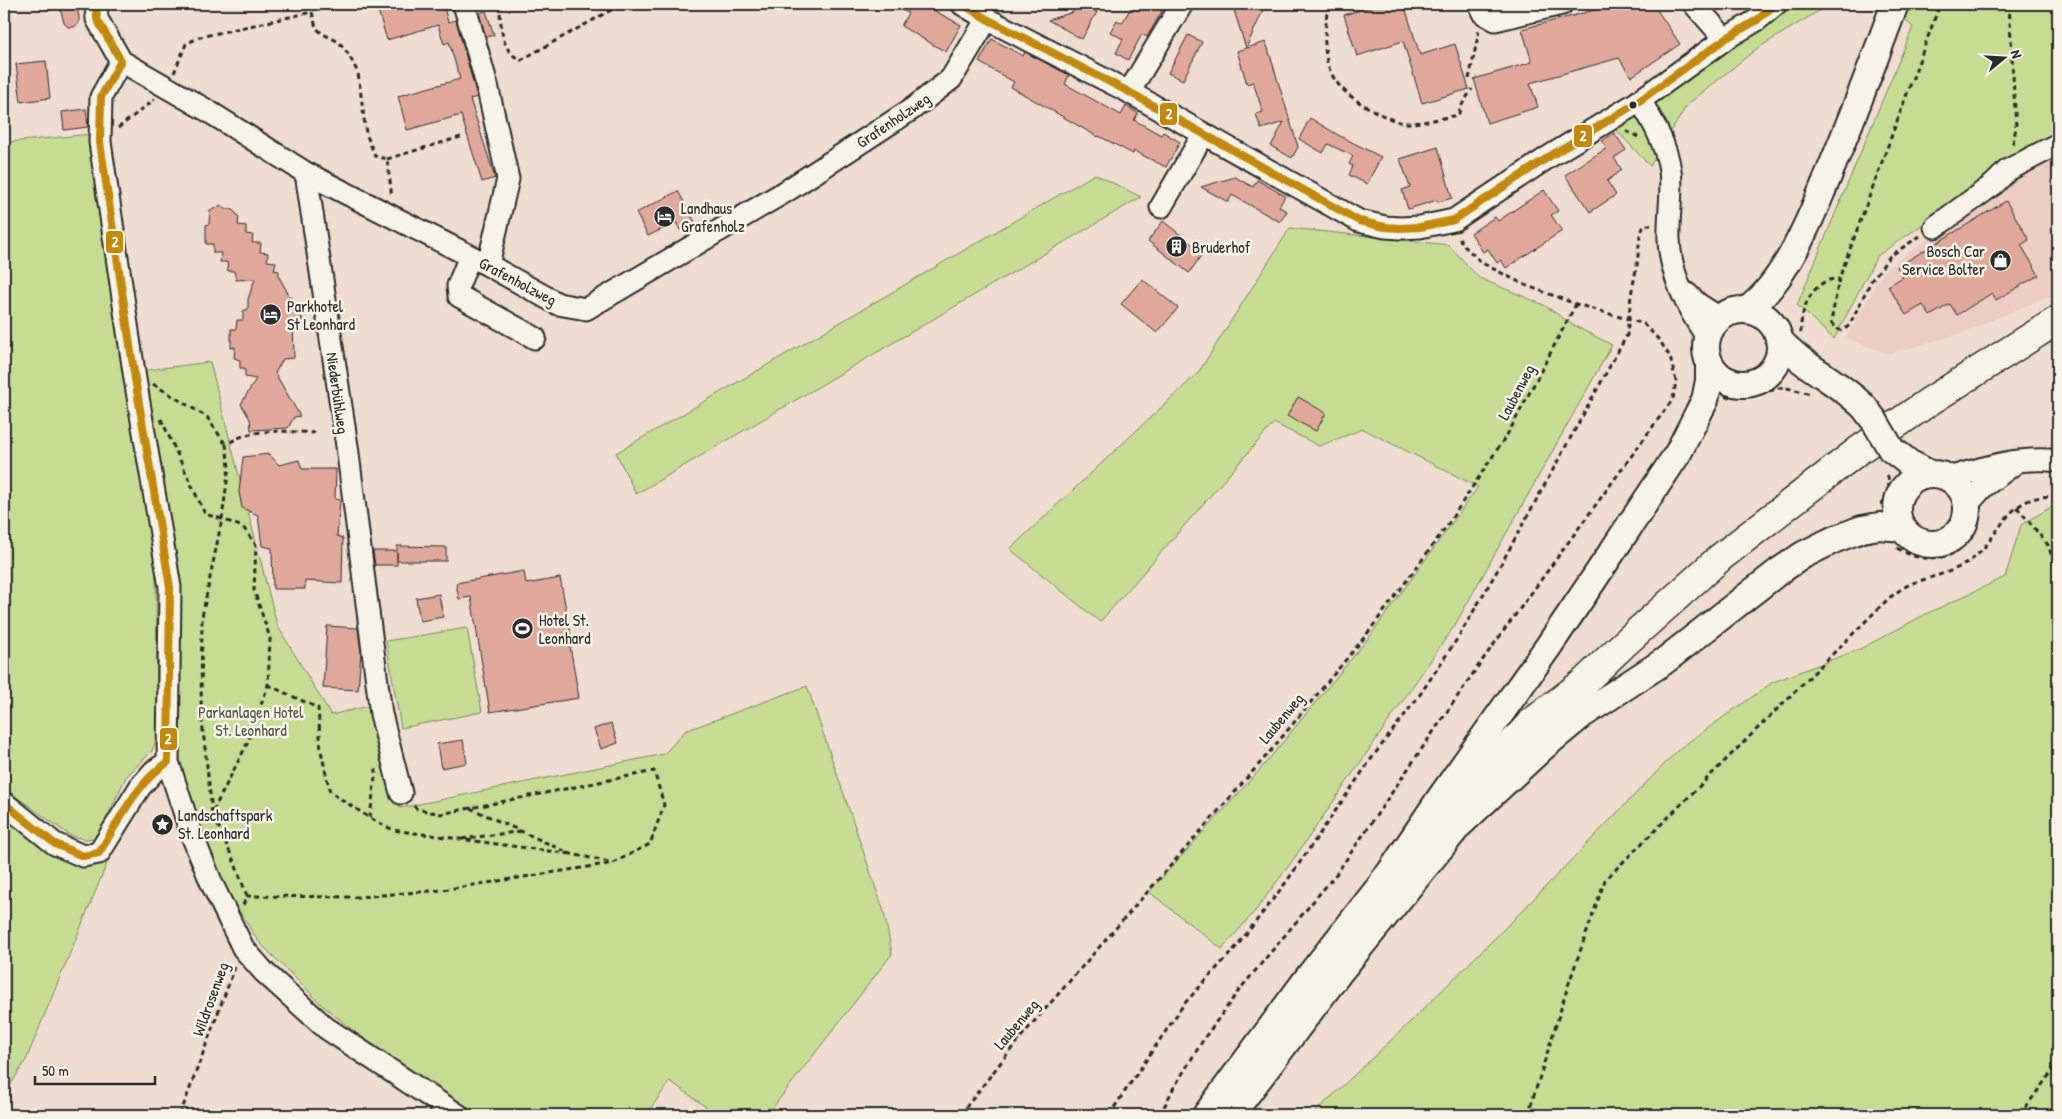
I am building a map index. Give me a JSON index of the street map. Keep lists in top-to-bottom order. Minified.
{"streets":{"street":["Grafenholzweg","Niederbühlweg"],"path":["Laubenweg","Wildrosenweg"]},"crossings":[["Grafenholzweg","Niederbühlweg"]],"parks":["Parkanlagen Hotel St. Leonhard"],"places":{"hotel":["Landhaus Grafenholz","Parkhotel St Leonhard"],"building":["Bruderhof"],"shop":["Bosch Car Service Bolter"],"sports":["Hotel St. Leonhard"],"place":["Landschaftspark St. Leonhard"]},"lines":["transit line 2"],"scale_bar":"50 m","north":"right"}
